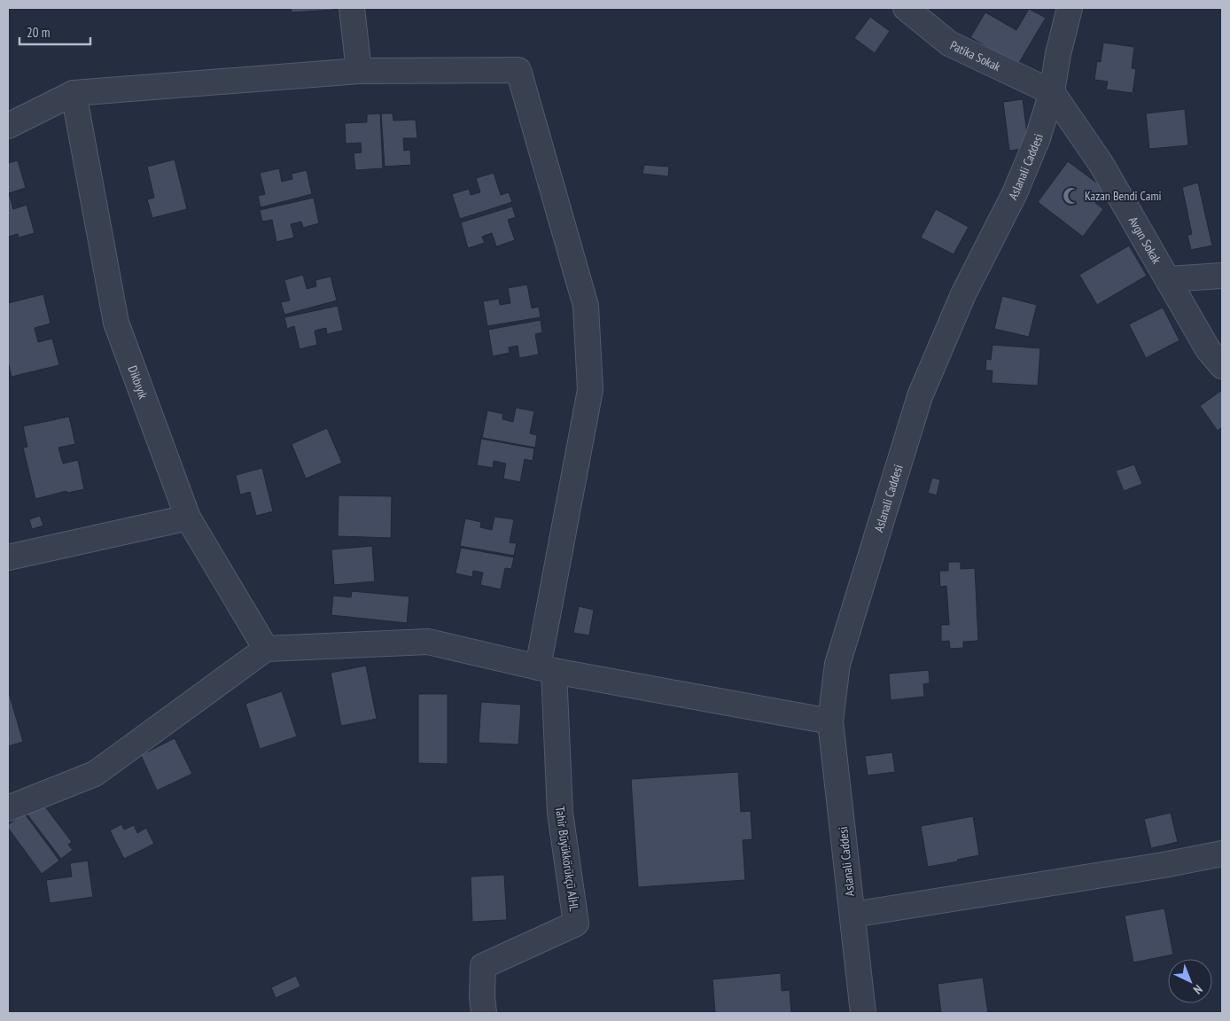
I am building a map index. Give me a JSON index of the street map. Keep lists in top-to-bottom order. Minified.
{"streets":{"street":["Patika Sokak","Aslanali Caddesi","Avgın Sokak","Dikbıyık","Tahir Büyükkörükçü AİHL"]},"crossings":[["Patika Sokak","Aslanali Caddesi"],["Patika Sokak","Avgın Sokak"],["Aslanali Caddesi","Avgın Sokak"]],"places":{"mosque":["Kazan Bendi Cami"]},"scale_bar":"20 m","north":"bottom right"}
